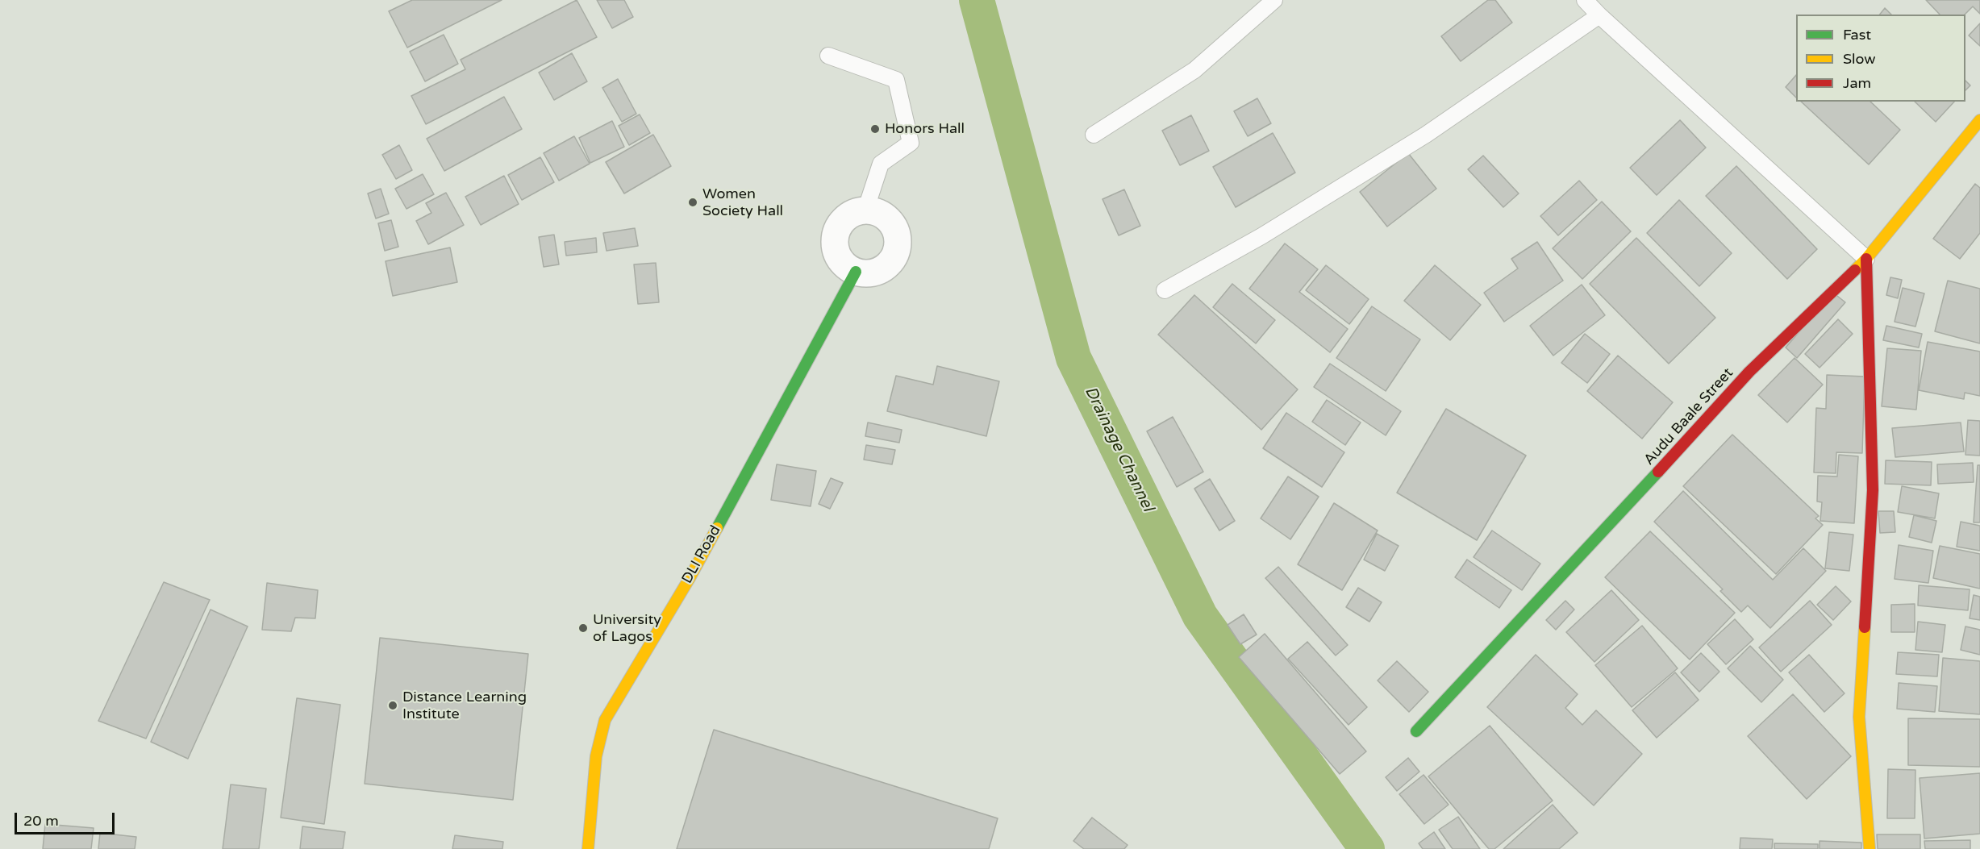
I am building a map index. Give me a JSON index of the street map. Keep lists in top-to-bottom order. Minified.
{"streets":{"street":["Audu Baale Street","DLI Road"]},"water":["Drainage Channel"],"places":["Honors Hall","Women Society Hall","University of Lagos","Distance Learning Institute"],"legend":["Fast","Slow","Jam"],"scale_bar":"20 m"}
